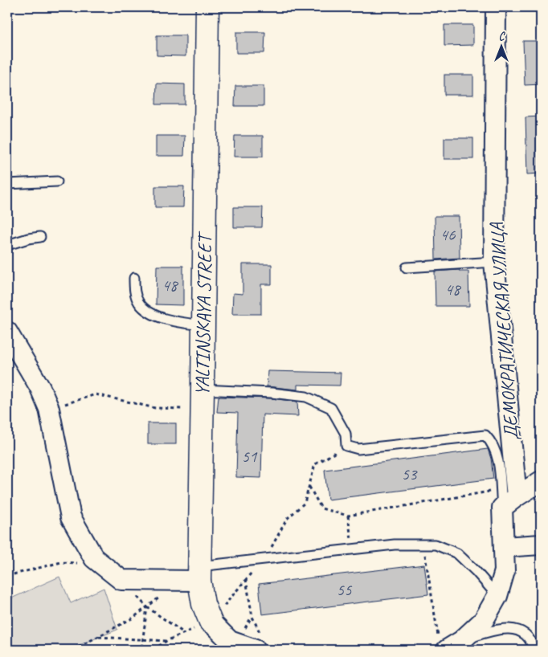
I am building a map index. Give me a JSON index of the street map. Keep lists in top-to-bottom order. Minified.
{"streets":{"street":["YALTINSKAYA STREET","ДЕМОКРАТИЧЕСКАЯ УЛИЦА"]},"house_numbers":["46","48","48","51","53","55"],"north":"top"}
